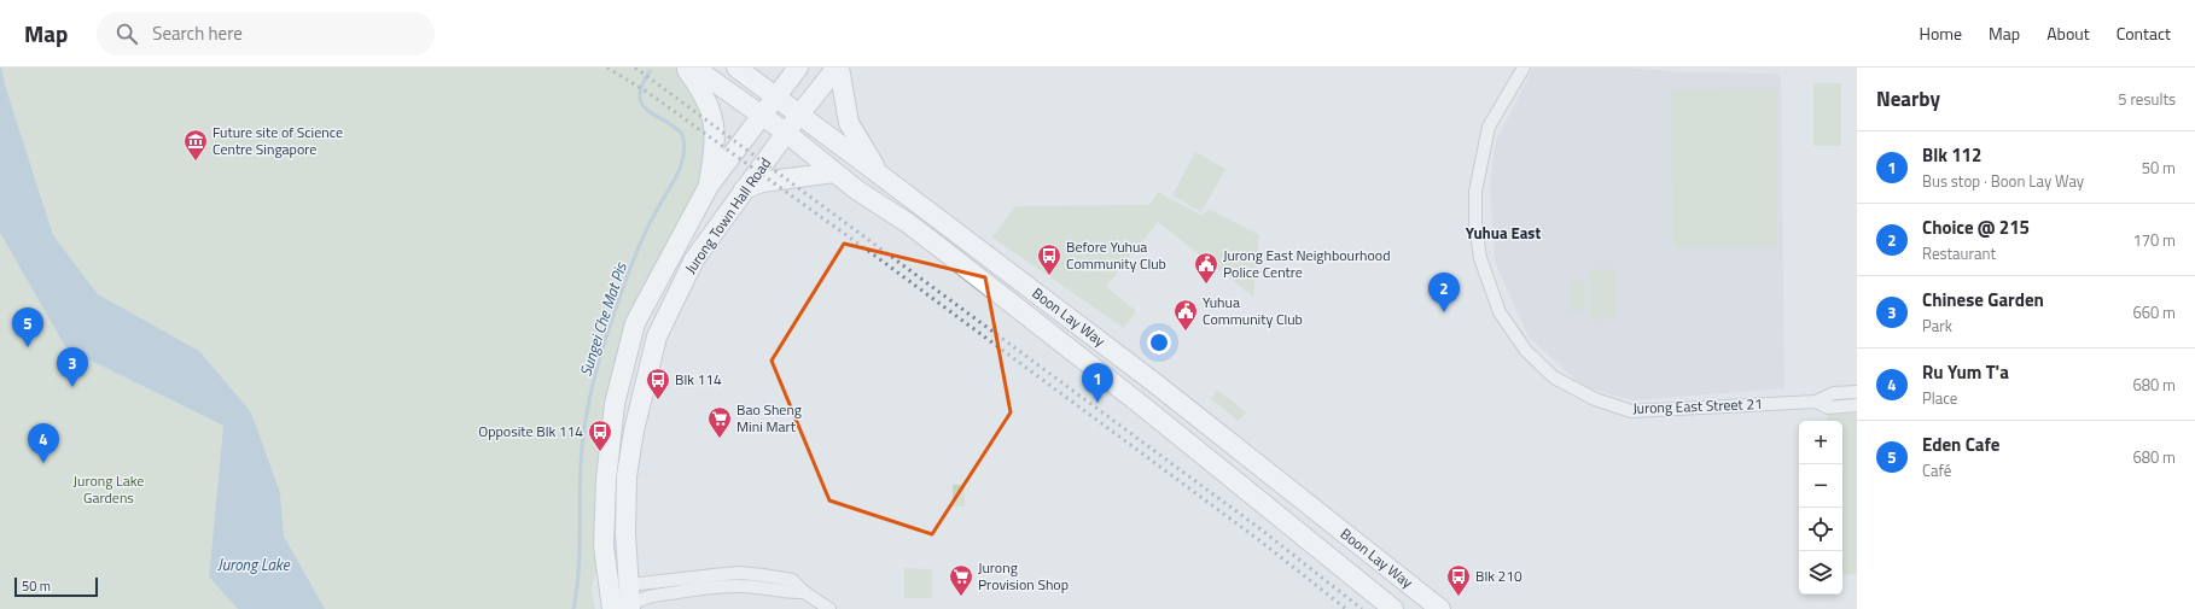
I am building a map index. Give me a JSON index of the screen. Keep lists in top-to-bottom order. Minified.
{"streets":{"main road":["Jurong Town Hall Road","Boon Lay Way"],"street":["Jurong East Street 21"]},"crossings":[["Jurong Town Hall Road","Boon Lay Way"]],"districts":["Yuhua East"],"water":["Sungei Che Mat Pis","Jurong Lake"],"parks":["Jurong Lake Gardens"],"places":{"museum":["Future site of Science Centre Singapore"],"bus stop":["Before Yuhua Community Club","Blk 114","Opposite Blk 114","Blk 210"],"public building":["Jurong East Neighbourhood Police Centre","Yuhua Community Club"],"supermarket":["Bao Sheng Mini Mart","Jurong Provision Shop"]},"scale_bar":"50 m","page":{"header":"Map","search":"Search here","nav":["Home","Map","About","Contact"],"heading":["Nearby","5 results"],"list":[{"mark":"1","name":"Blk 112","note":"Bus stop · Boon Lay Way","value":"50 m"},{"mark":"2","name":"Choice @ 215","note":"Restaurant","value":"170 m"},{"mark":"3","name":"Chinese Garden","note":"Park","value":"660 m"},{"mark":"4","name":"Ru Yum T'a","note":"Place","value":"680 m"},{"mark":"5","name":"Eden Cafe","note":"Café","value":"680 m"}],"pins":["2","5","3","1","4"],"map_buttons":["+","−"],"scale":"50 m"}}
